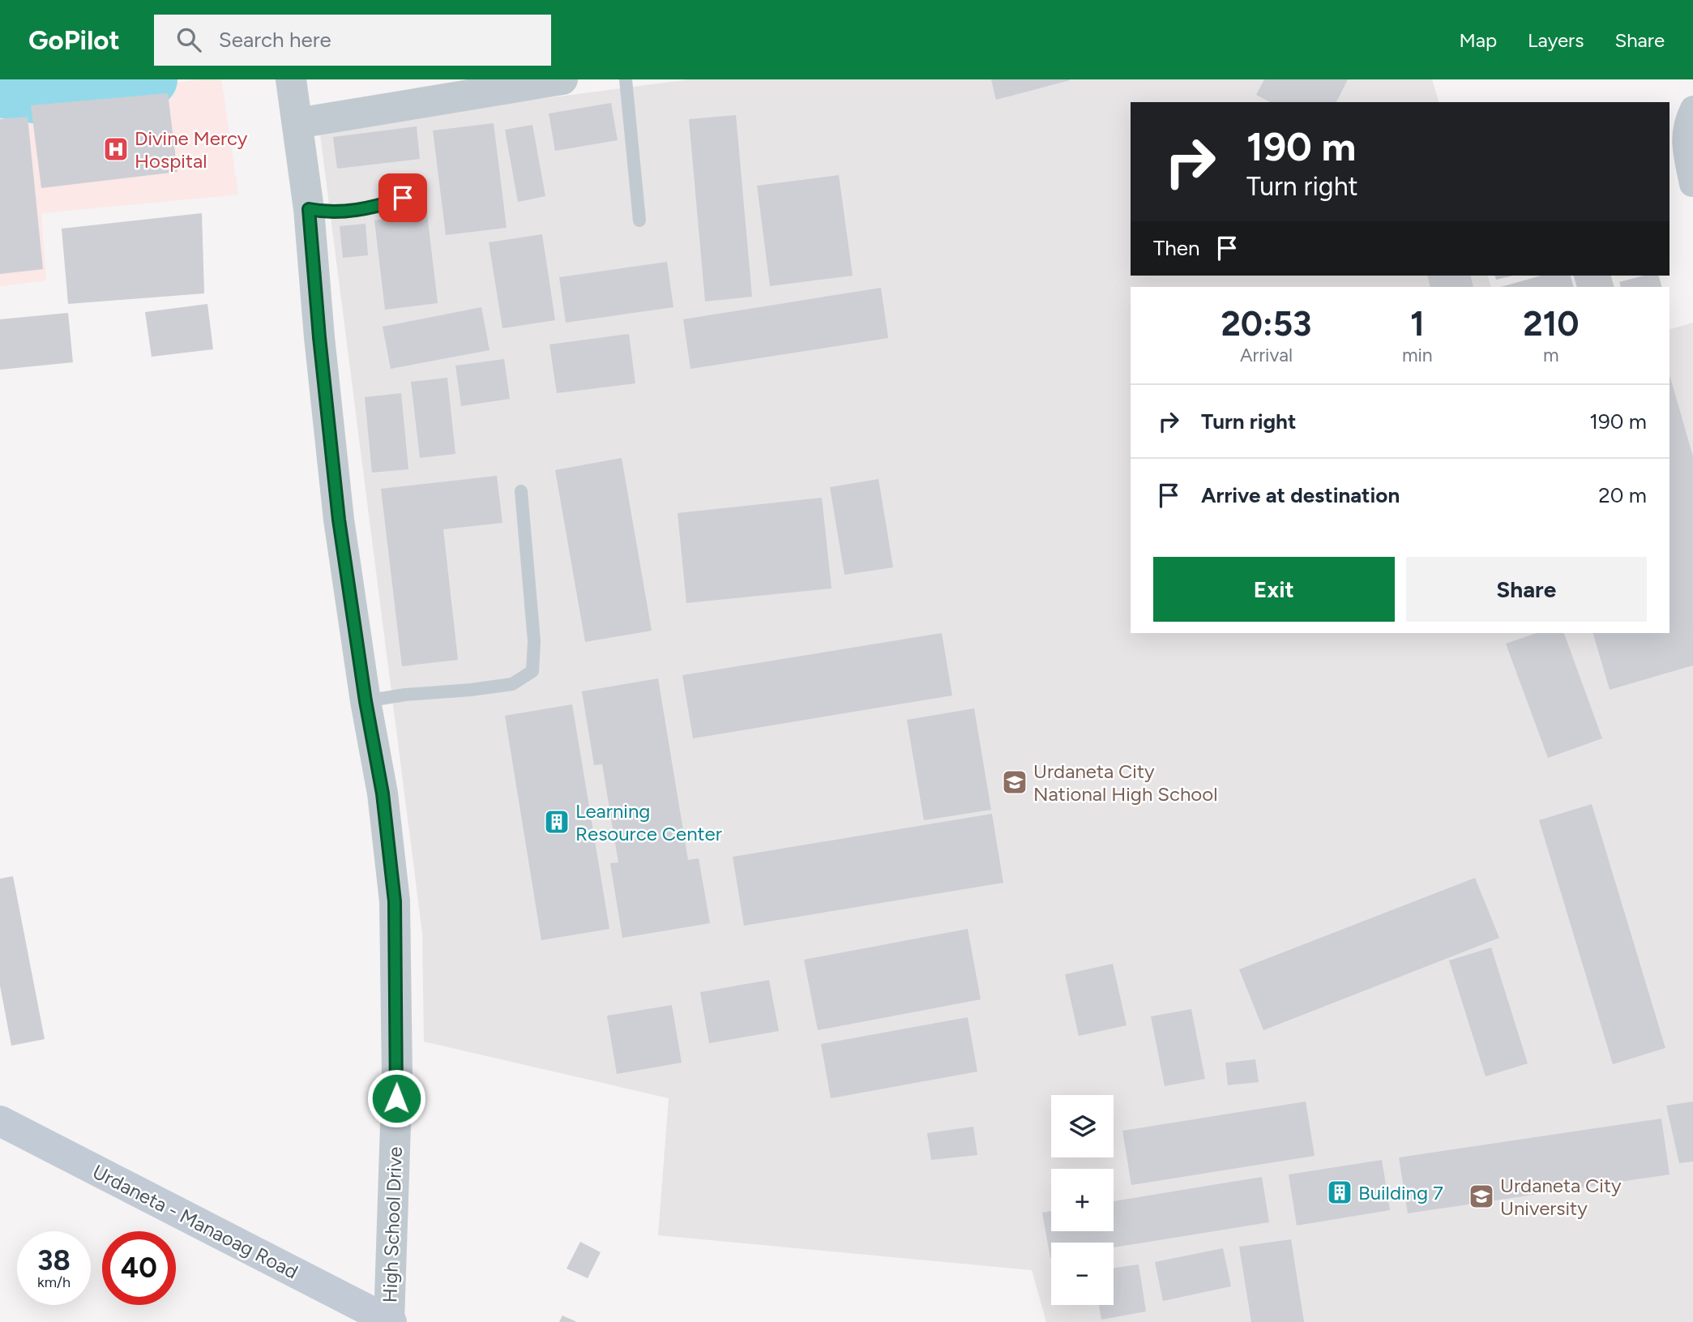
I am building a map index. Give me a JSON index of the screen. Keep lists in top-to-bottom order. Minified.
{"streets":{"main road":["Urdaneta - Manaoag Road"],"street":["High School Drive"]},"crossings":[["Urdaneta - Manaoag Road","High School Drive"]],"places":{"hospital":["Divine Mercy Hospital"],"school or university":["Urdaneta City National High School","Urdaneta City University"],"building":["Learning Resource Center","Building 7"]},"page":{"header":"GoPilot","search":"Search here","nav":["Map","Layers","Share"],"turn":["190 m","Turn right"],"then":"Then","eta":["20:53","Arrival","1","min","210","m"],"list":[{"name":"Turn right","value":"190 m"},{"name":"Arrive at destination","value":"20 m"}],"buttons":["Exit","Share"],"map_buttons":["+","−"],"speed":"38 km/h","limit":"40"}}
